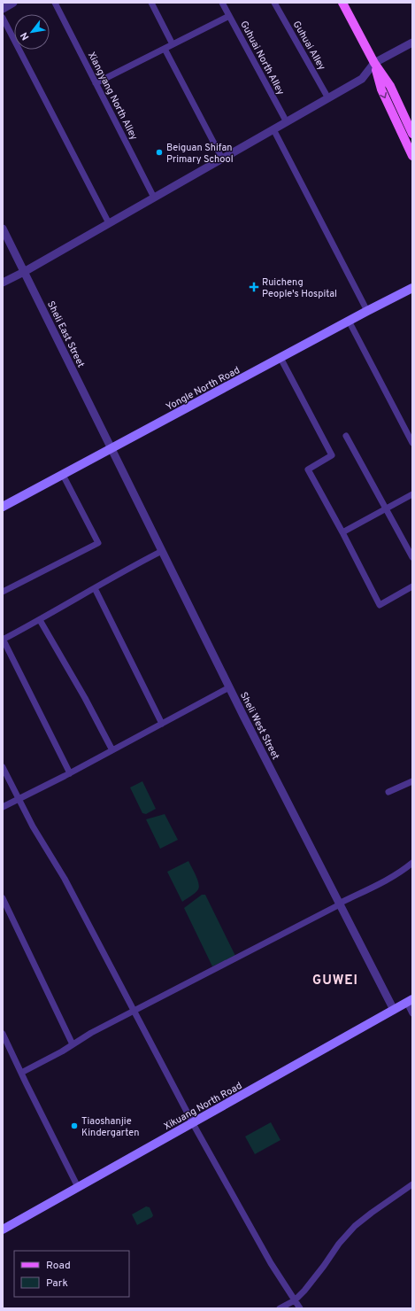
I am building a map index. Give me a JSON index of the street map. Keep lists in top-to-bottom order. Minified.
{"streets":{"main road":["Yongle North Road","Xikuang North Road"],"street":["Guhuai Alley","Guhuai North Alley","Xiangyang North Alley","Sheli East Street","Sheli West Street"]},"crossings":[["Sheli East Street","Yongle North Road"],["Sheli East Street","Sheli West Street"],["Yongle North Road","Sheli West Street"],["Sheli West Street","Xikuang North Road"]],"districts":["GUWEI"],"places":{"other":["Beiguan Shifan Primary School","Tiaoshanjie Kindergarten"],"health":["Ruicheng People's Hospital"]},"legend":["Road","Park"],"north":"bottom left"}
